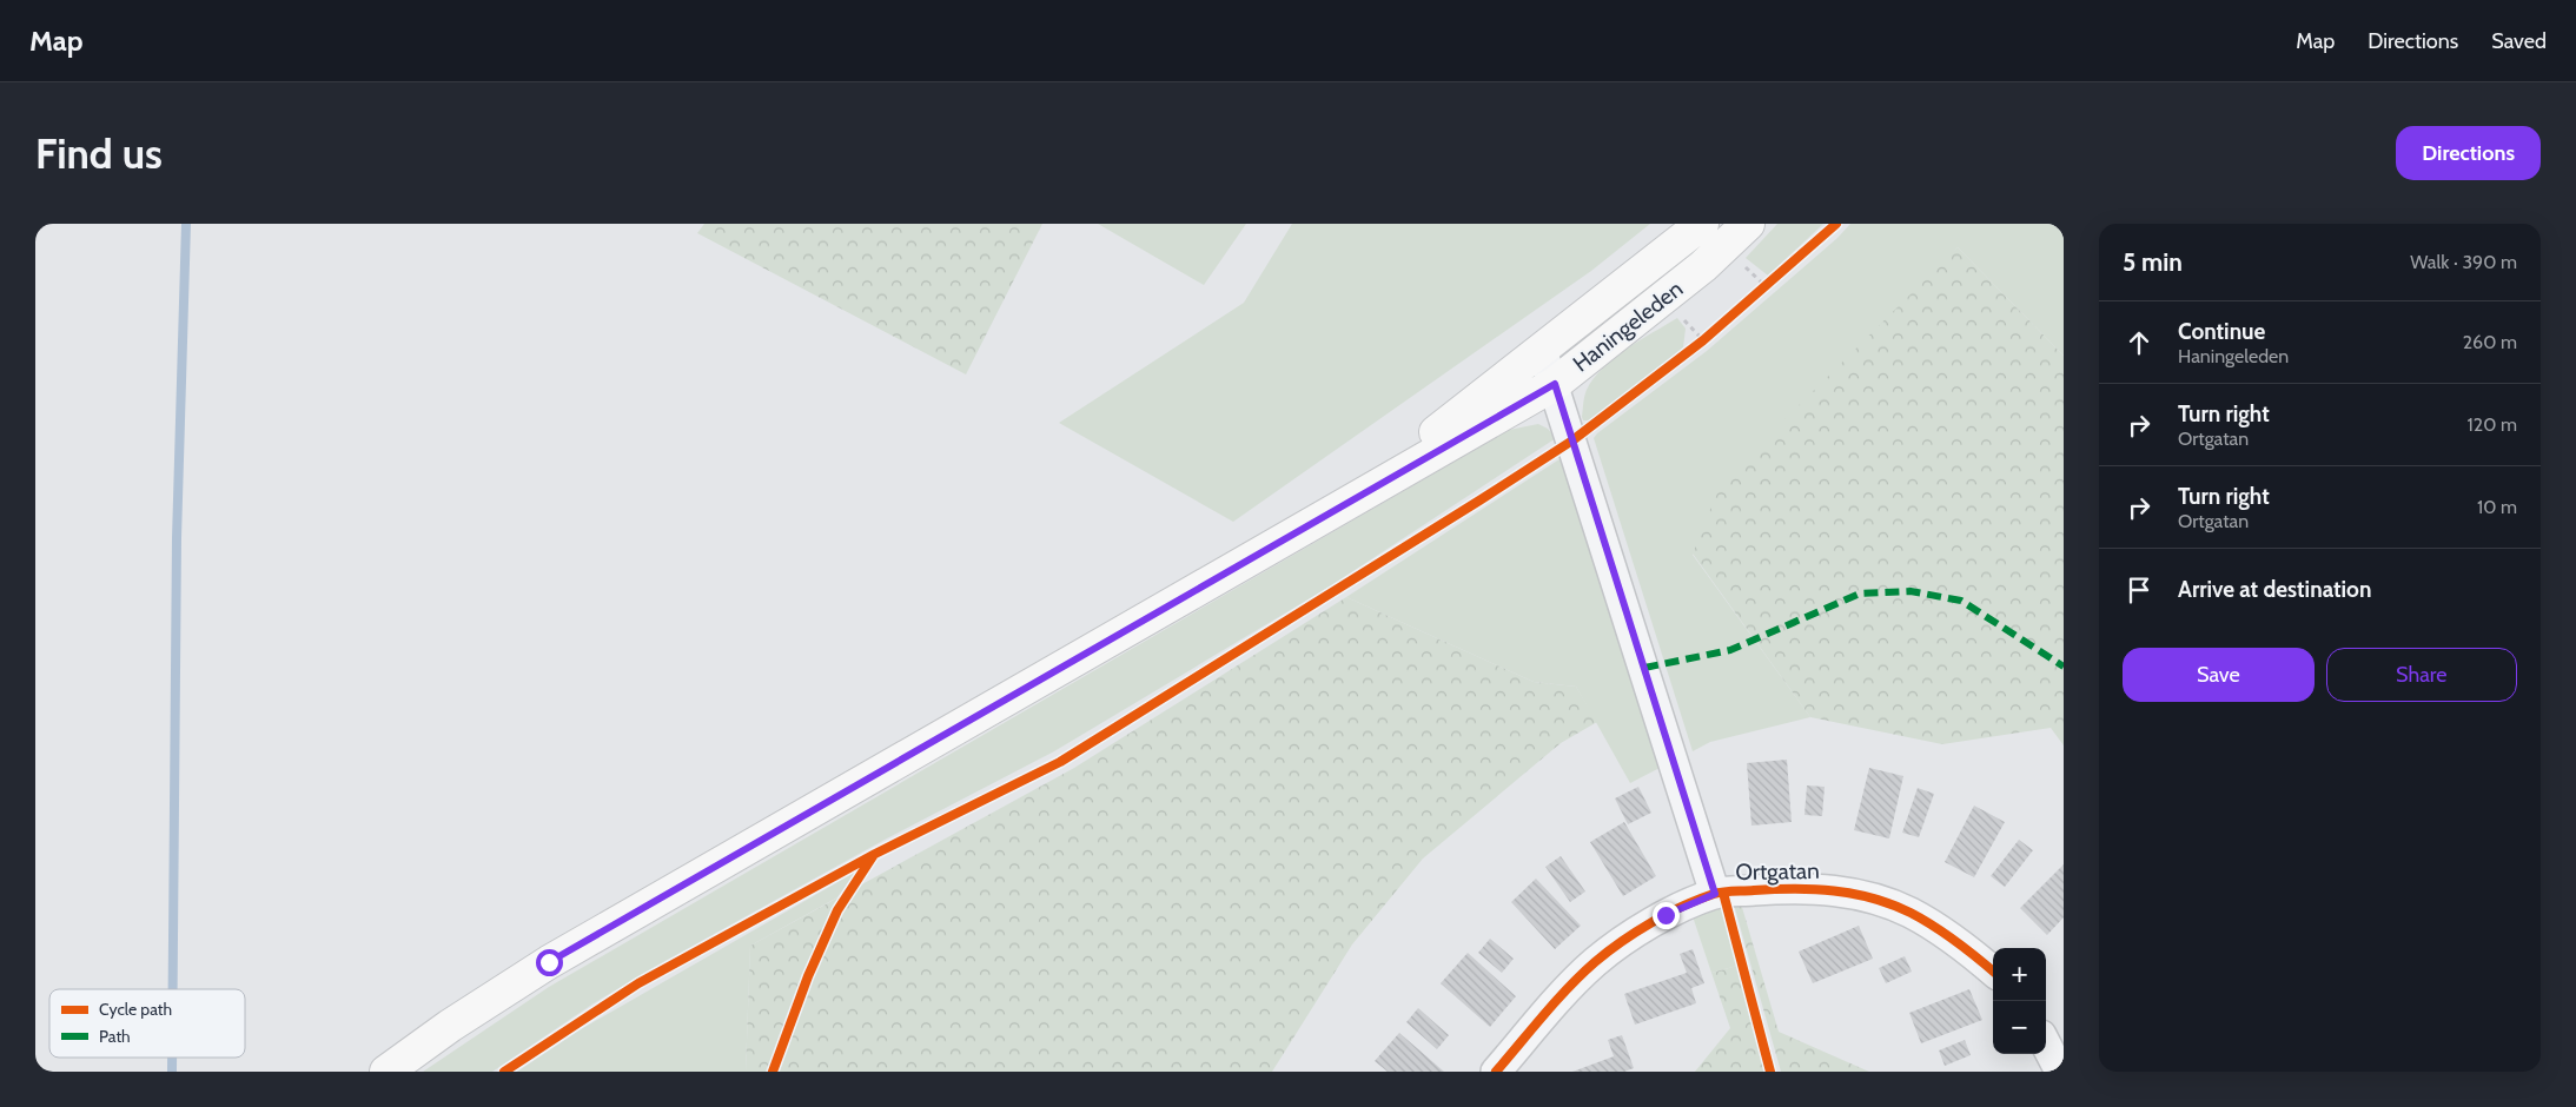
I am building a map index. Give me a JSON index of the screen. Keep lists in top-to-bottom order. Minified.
{"streets":{"main road":["Haningeleden"],"street":["Ortgatan"]},"crossings":[["Haningeleden","Ortgatan"]],"legend":["Cycle path","Path"],"page":{"header":"Map","nav":["Map","Directions","Saved"],"buttons":["Directions",["Save","Share"]],"title":"Find us","heading":["5 min","Walk · 390 m"],"list":[["Continue","Haningeleden","260 m"],["Turn right","Ortgatan","120 m"],["Turn right","Ortgatan","10 m"],"Arrive at destination"],"map_buttons":["+","−"]}}
